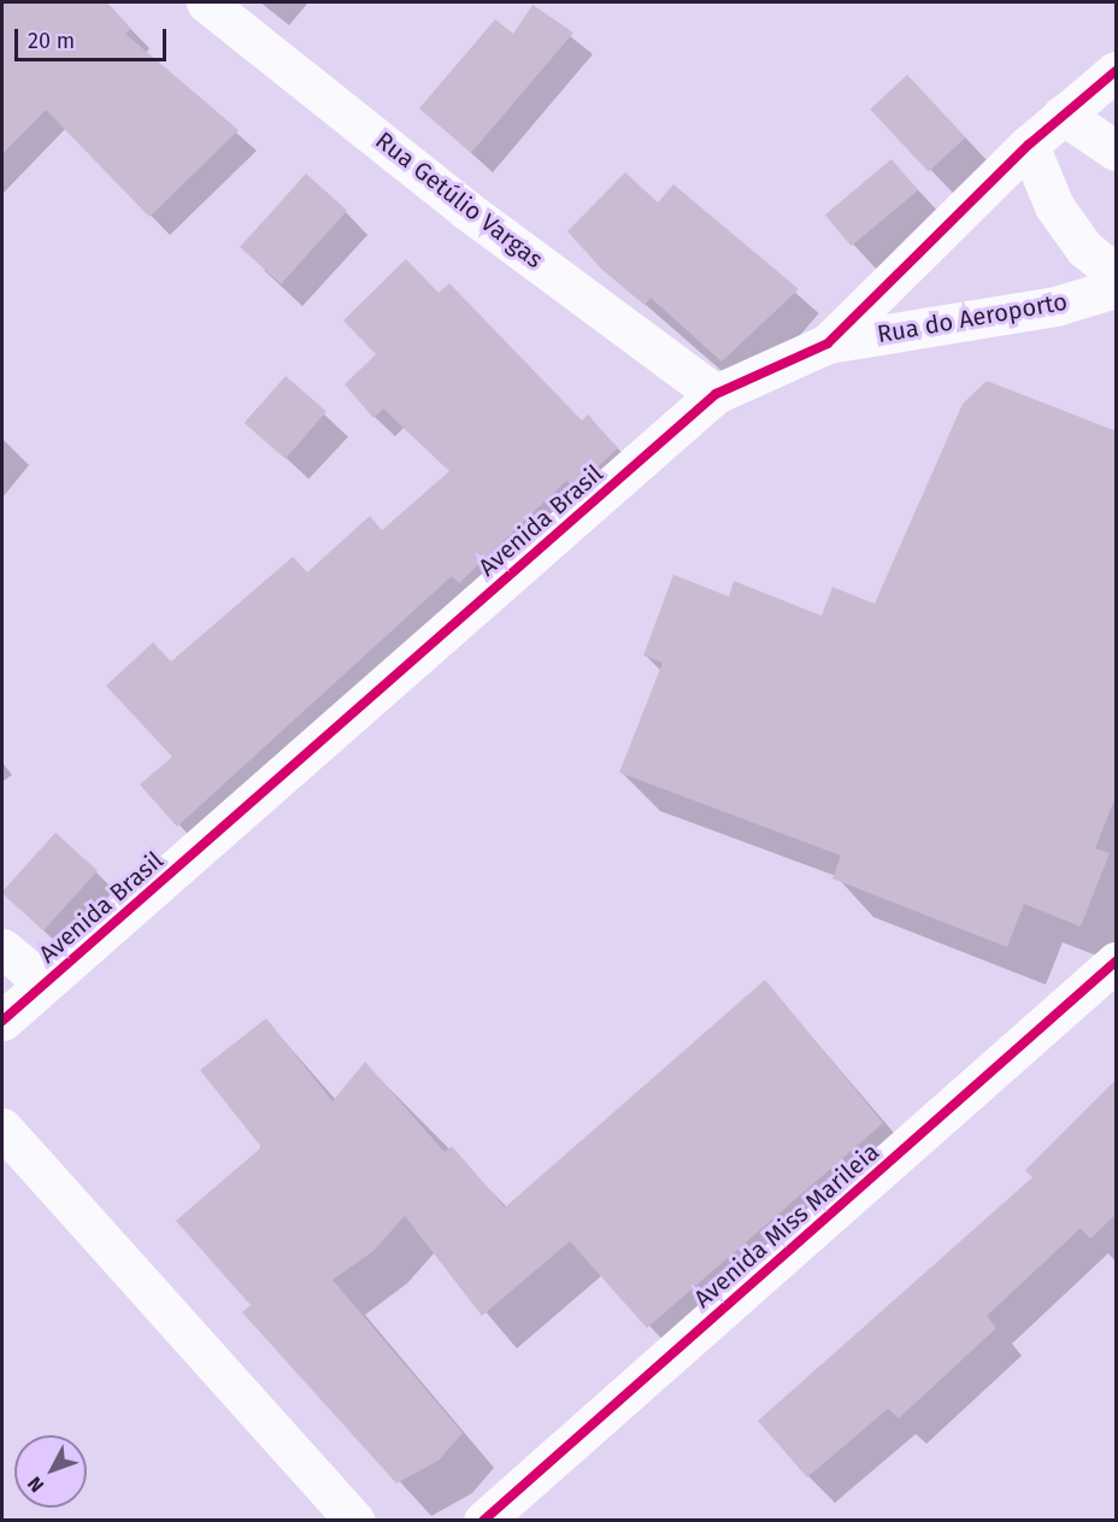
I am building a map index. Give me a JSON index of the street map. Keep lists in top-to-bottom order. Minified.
{"streets":{"street":["Rua Getúlio Vargas","Rua do Aeroporto","Avenida Brasil","Avenida Miss Marileia"]},"crossings":[["Rua Getúlio Vargas","Avenida Brasil"],["Rua do Aeroporto","Avenida Brasil"]],"scale_bar":"20 m","north":"bottom left"}
